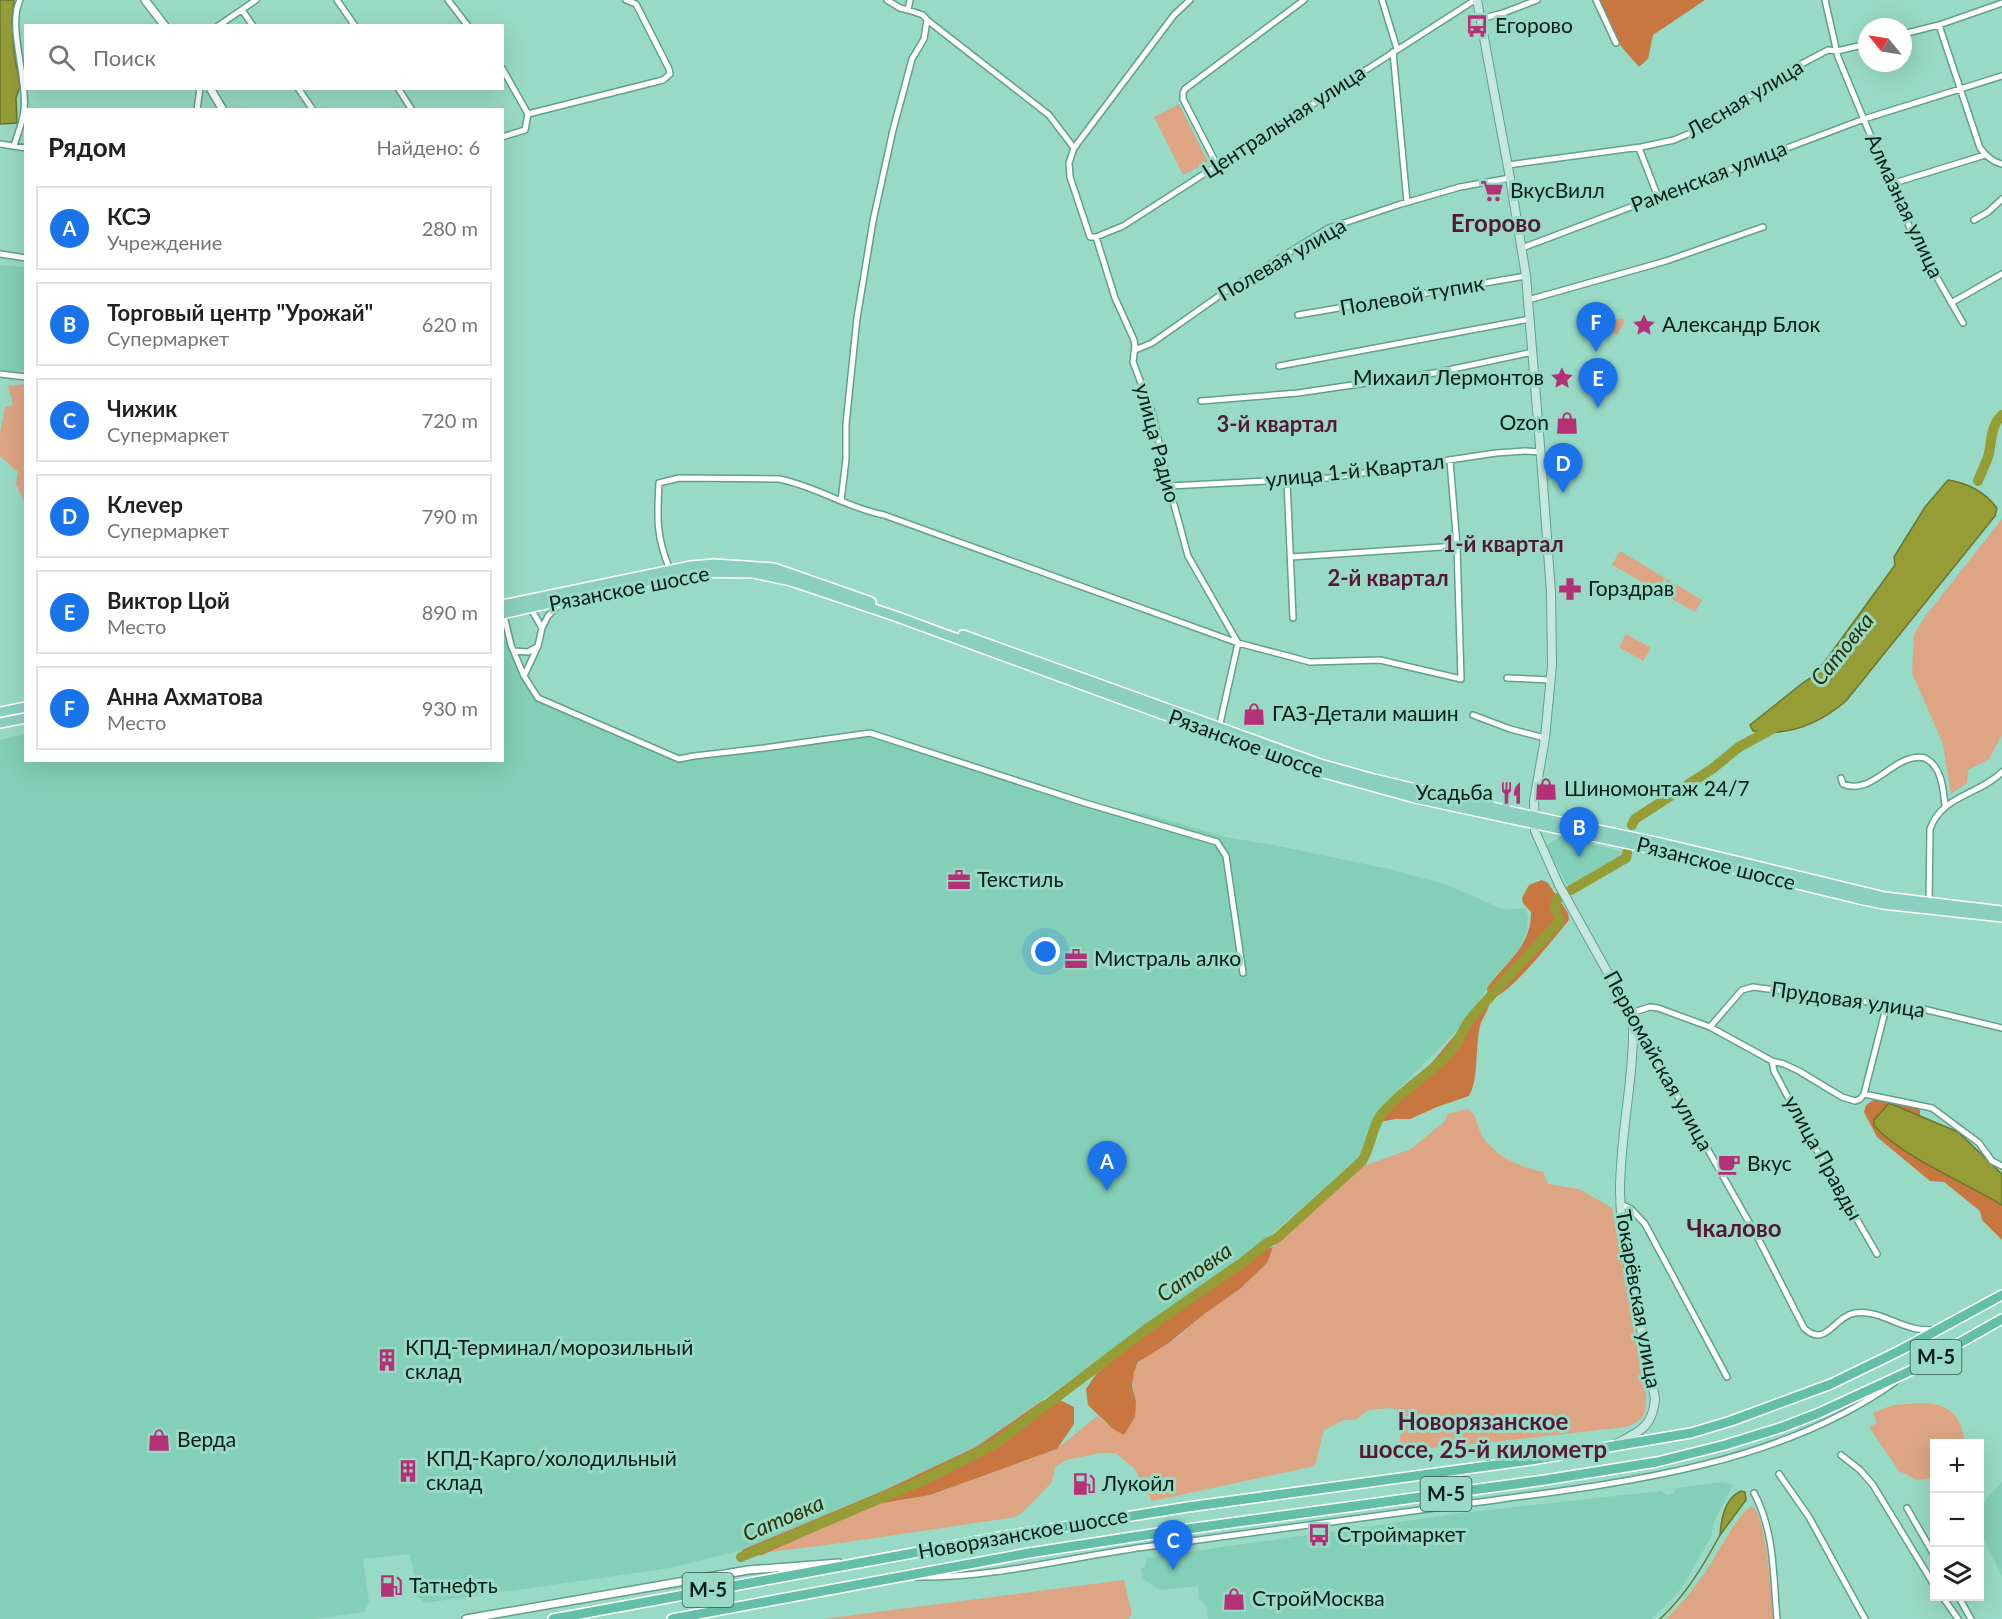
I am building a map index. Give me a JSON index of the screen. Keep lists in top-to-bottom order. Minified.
{"streets":{"highway":["М-5","Новорязанское шоссе"],"main road":["Рязанское шоссе","Первомайская улица","Токарёвская улица"],"street":["Лесная улица","Центральная улица","Раменская улица","Алмазная улица","Полевая улица","Полевой тупик","улица Радио","улица 1-й Квартал","Прудовая улица","улица Правды"]},"crossings":[["Лесная улица","Алмазная улица"],["Центральная улица","улица Радио"],["Раменская улица","Алмазная улица"],["Полевая улица","улица Радио"],["улица Радио","улица 1-й Квартал"],["Рязанское шоссе","Первомайская улица"],["Первомайская улица","Токарёвская улица"],["Первомайская улица","Новорязанское шоссе"],["Токарёвская улица","Новорязанское шоссе"]],"districts":["Егорово","3-й квартал","1-й квартал","2-й квартал","Чкалово","Новорязанское шоссе, 25-й километр"],"water":["Сатовка"],"places":{"bus stop":["Егорово","Строймаркет"],"supermarket":["ВкусВилл"],"place":["Александр Блок","Михаил Лермонтов"],"shop":["Ozon","ГАЗ-Детали машин","Шиномонтаж 24/7","Верда","СтройМосква"],"pharmacy":["Горздрав"],"restaurant":["Усадьба"],"office":["Текстиль","Мистраль алко"],"cafe":["Вкус"],"building":["КПД-Терминал/морозильный склад","КПД-Карго/холодильный склад"],"fuel station":["Лукойл","Татнефть"]},"north":"top left","page":{"search":"Поиск","heading":["Рядом","Найдено: 6"],"list":[{"mark":"A","name":"КСЭ","note":"Учреждение","value":"280 m"},{"mark":"B","name":"Торговый центр \"Урожай\"","note":"Супермаркет","value":"620 m"},{"mark":"C","name":"Чижик","note":"Супермаркет","value":"720 m"},{"mark":"D","name":"Клеvер","note":"Супермаркет","value":"790 m"},{"mark":"E","name":"Виктор Цой","note":"Место","value":"890 m"},{"mark":"F","name":"Анна Ахматова","note":"Место","value":"930 m"}],"pins":["F","E","D","B","A","C"],"map_buttons":["+","−"]}}
